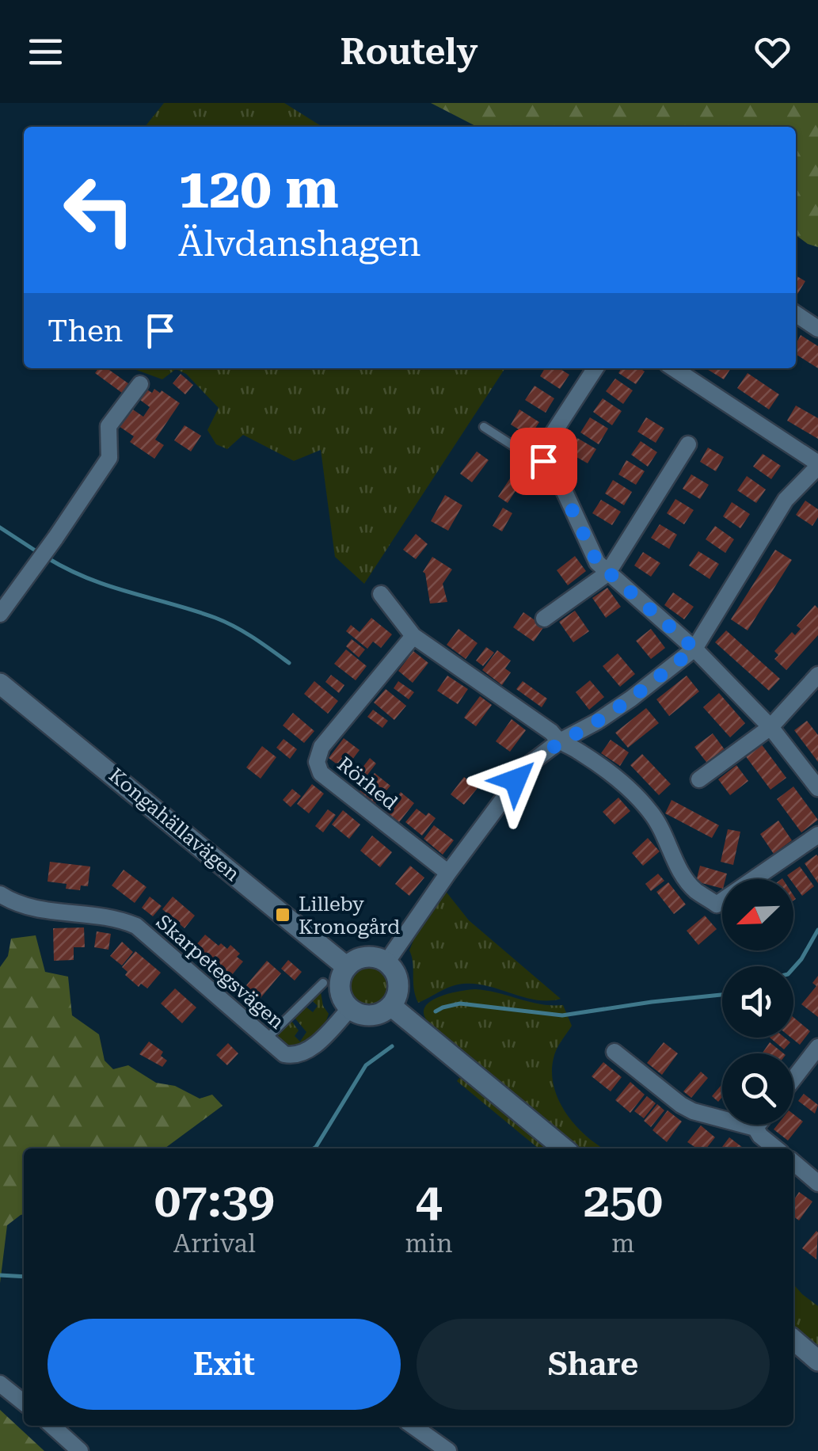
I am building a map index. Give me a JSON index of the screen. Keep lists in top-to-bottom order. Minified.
{"streets":{"street":["Rörhed","Kongahällavägen","Skarpetegsvägen"]},"crossings":[["Kongahällavägen","Skarpetegsvägen"]],"places":{"transit":["Lilleby Kronogård"]},"north":"bottom left","page":{"header":"Routely","turn":["120 m","Älvdanshagen"],"then":"Then","eta":["07:39","Arrival","4","min","250","m"],"buttons":["Exit","Share"]}}
